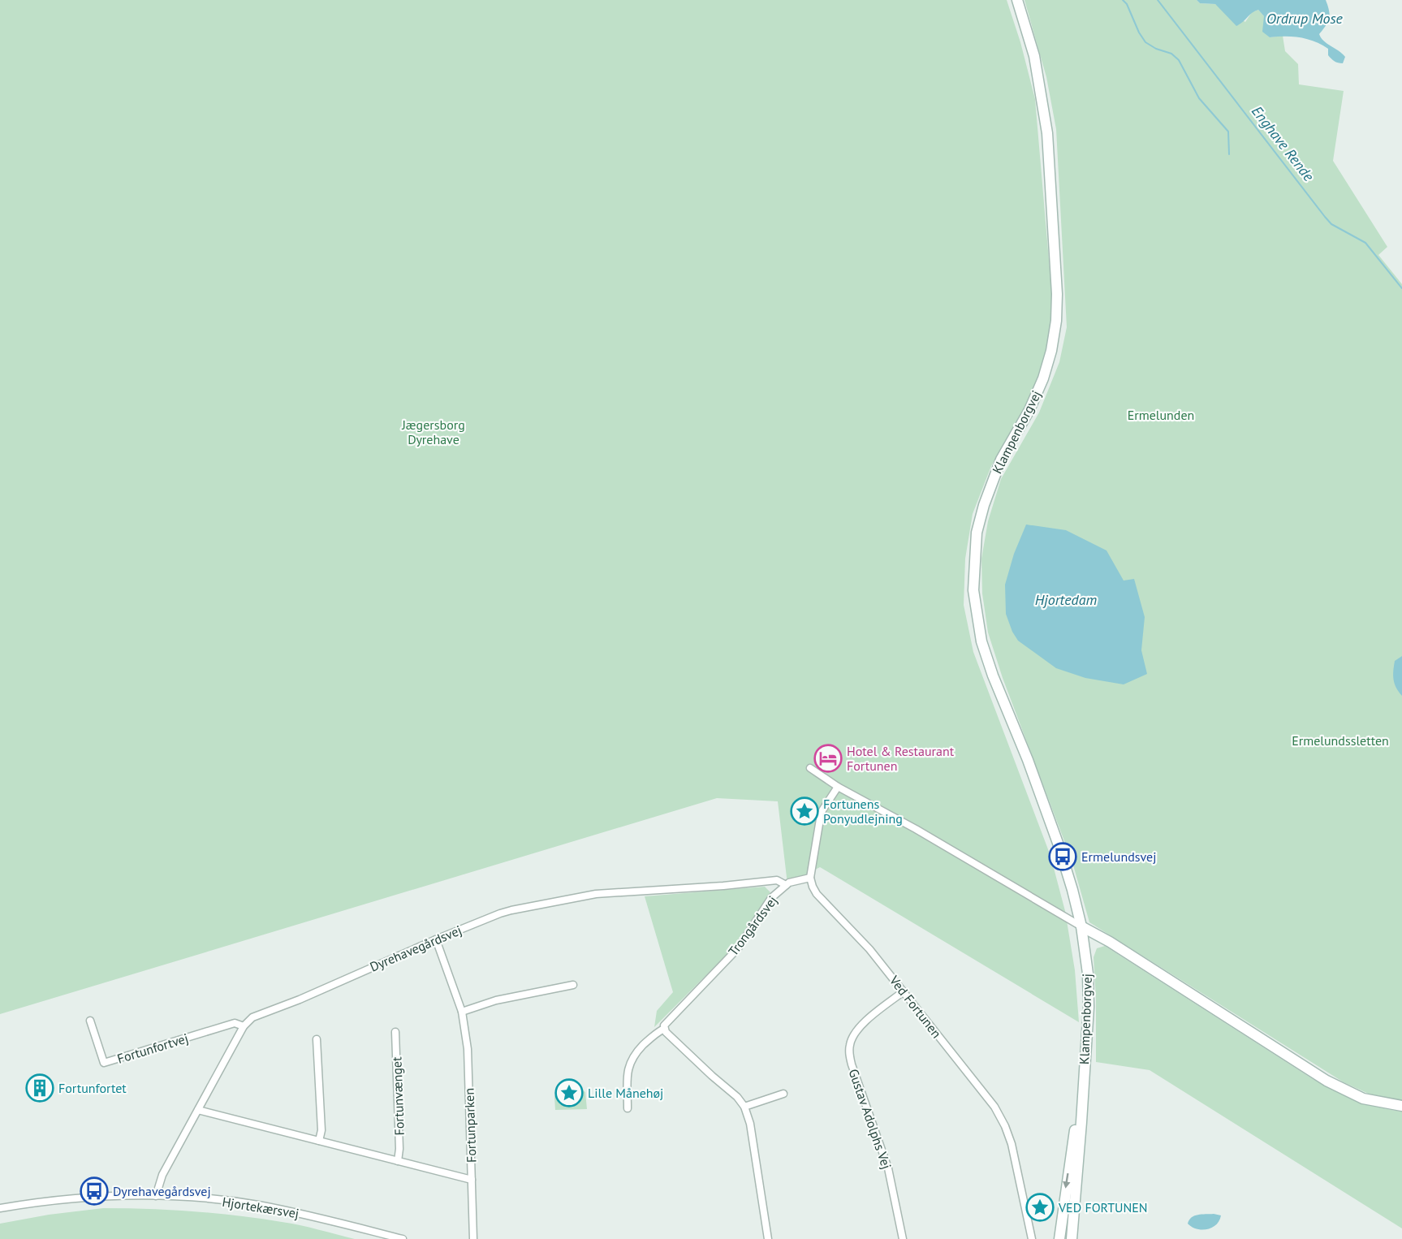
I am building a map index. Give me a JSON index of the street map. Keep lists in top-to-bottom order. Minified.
{"streets":{"street":["Klampenborgvej","Trongårdsvej","Dyrehavegårdsvej","Ved Fortunen","Fortunfortvej","Fortunvænget","Gustav Adolphs Vej","Fortunparken","Hjortekærsvej"]},"crossings":[["Trongårdsvej","Dyrehavegårdsvej"],["Trongårdsvej","Ved Fortunen"],["Dyrehavegårdsvej","Fortunfortvej"],["Dyrehavegårdsvej","Fortunparken"],["Dyrehavegårdsvej","Hjortekærsvej"],["Ved Fortunen","Gustav Adolphs Vej"]],"water":["Ordrup Mose","Enghave Rende","Hjortedam"],"parks":["Ermelunden","Jægersborg Dyrehave","Ermelundssletten"],"places":{"hotel":["Hotel & Restaurant Fortunen"],"place":["Fortunens Ponyudlejning","Lille Månehøj","VED FORTUNEN"],"bus stop":["Ermelundsvej","Dyrehavegårdsvej"],"building":["Fortunfortet"]}}
